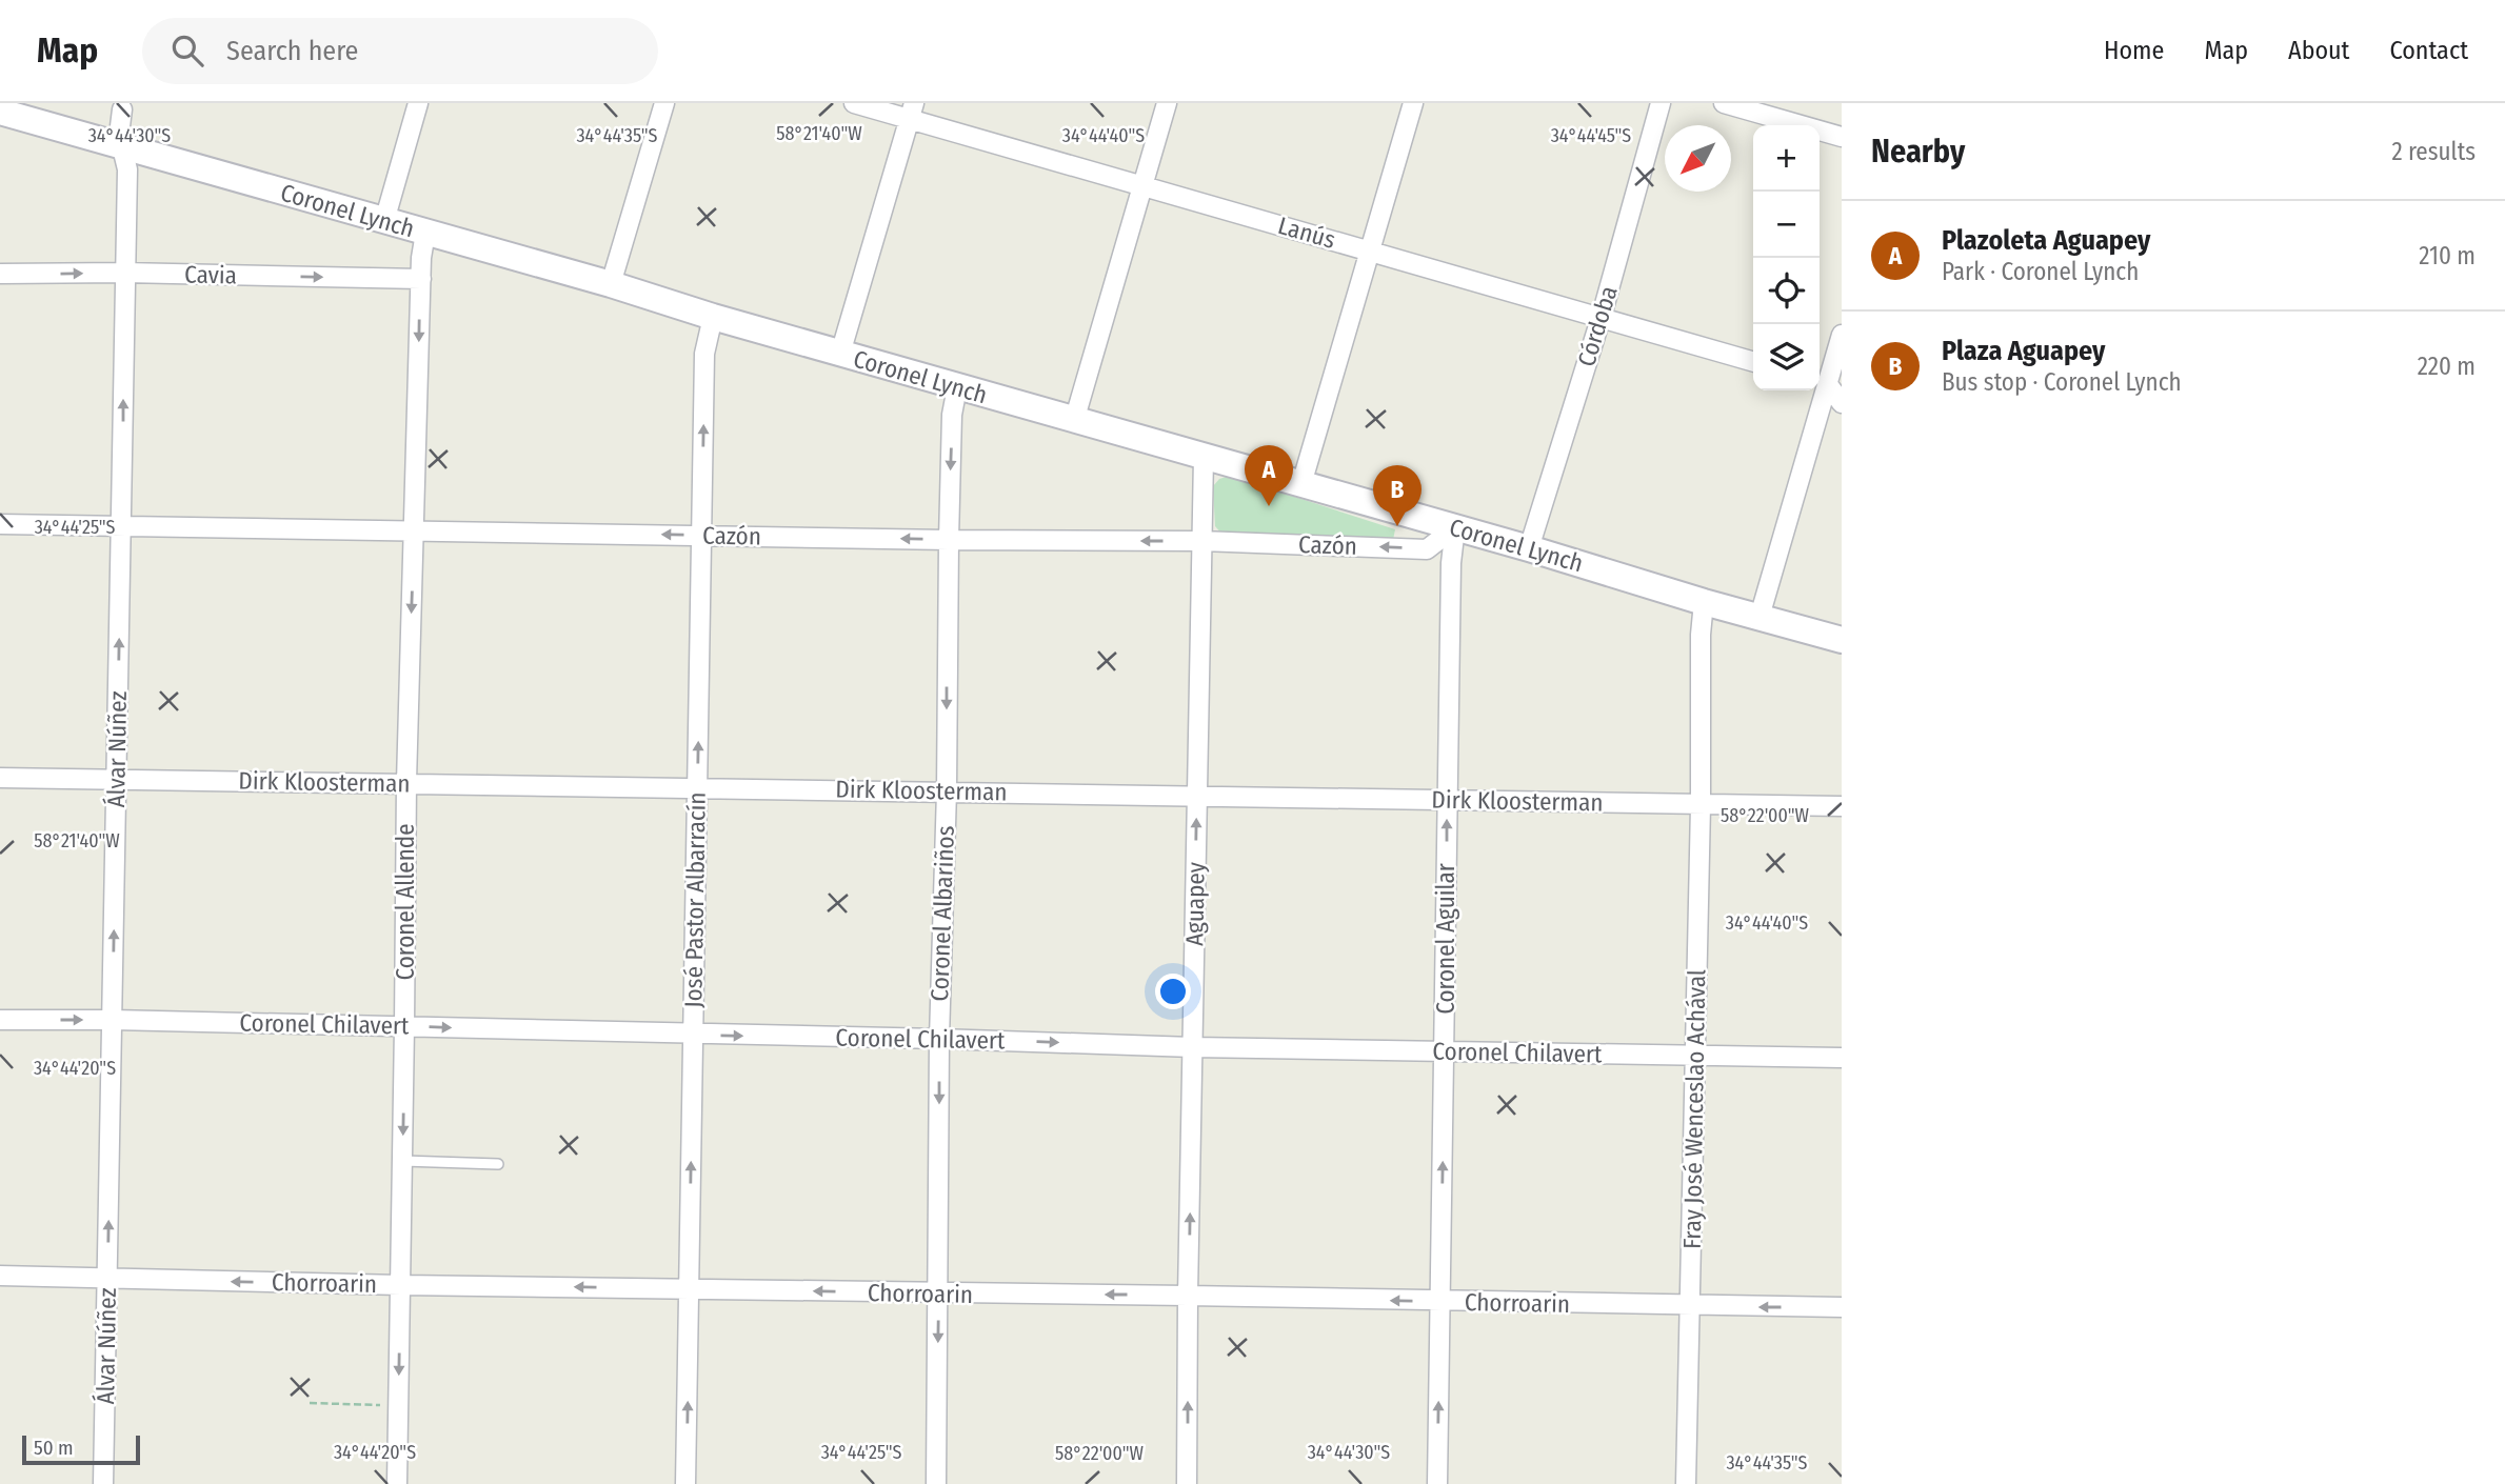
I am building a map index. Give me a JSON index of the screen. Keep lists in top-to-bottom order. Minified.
{"streets":{"street":["Coronel Lynch","Lanús","Cavia","Córdoba","Cazón","Álvar Núñez","Dirk Kloosterman","José Pastor Albarracín","Coronel Allende","Aguapey","Coronel Albariños","Coronel Aguilar","Coronel Chilavert","Fray José Wenceslao Achával","Chorroarin"]},"crossings":[["Coronel Lynch","Córdoba"],["Coronel Lynch","Cazón"],["Coronel Lynch","Álvar Núñez"],["Coronel Lynch","José Pastor Albarracín"],["Coronel Lynch","Coronel Allende"],["Coronel Lynch","Aguapey"],["Coronel Lynch","Coronel Albariños"],["Coronel Lynch","Coronel Aguilar"],["Coronel Lynch","Fray José Wenceslao Achával"],["Lanús","Córdoba"],["Cavia","Álvar Núñez"],["Cavia","Coronel Allende"],["Cazón","Álvar Núñez"],["Cazón","José Pastor Albarracín"],["Cazón","Coronel Allende"],["Cazón","Aguapey"],["Cazón","Coronel Albariños"],["Cazón","Coronel Aguilar"],["Álvar Núñez","Dirk Kloosterman"],["Álvar Núñez","Coronel Chilavert"],["Álvar Núñez","Chorroarin"],["Dirk Kloosterman","José Pastor Albarracín"],["Dirk Kloosterman","Coronel Allende"],["Dirk Kloosterman","Aguapey"],["Dirk Kloosterman","Coronel Albariños"],["Dirk Kloosterman","Coronel Aguilar"],["Dirk Kloosterman","Fray José Wenceslao Achával"],["José Pastor Albarracín","Coronel Chilavert"],["José Pastor Albarracín","Chorroarin"],["Coronel Allende","Coronel Chilavert"],["Coronel Allende","Chorroarin"],["Aguapey","Coronel Chilavert"],["Aguapey","Chorroarin"],["Coronel Albariños","Coronel Chilavert"],["Coronel Albariños","Chorroarin"],["Coronel Aguilar","Coronel Chilavert"],["Coronel Aguilar","Chorroarin"],["Coronel Chilavert","Fray José Wenceslao Achával"],["Fray José Wenceslao Achával","Chorroarin"]],"one_way":["Cavia","Cazón","Álvar Núñez","José Pastor Albarracín","Coronel Allende","Aguapey","Coronel Albariños","Coronel Aguilar","Coronel Chilavert","Chorroarin"],"scale_bar":"50 m","north":"bottom left","page":{"header":"Map","search":"Search here","nav":["Home","Map","About","Contact"],"heading":["Nearby","2 results"],"map_buttons":["+","−"],"list":[{"mark":"A","name":"Plazoleta Aguapey","note":"Park · Coronel Lynch","value":"210 m"},{"mark":"B","name":"Plaza Aguapey","note":"Bus stop · Coronel Lynch","value":"220 m"}],"pins":["A","B"],"scale":"50 m"},"coordinates":["58°21'40\"W","34°44'35\"S","34°44'30\"S","34°44'40\"S","34°44'45\"S","34°44'25\"S","58°22'00\"W","34°44'20\"S"]}
